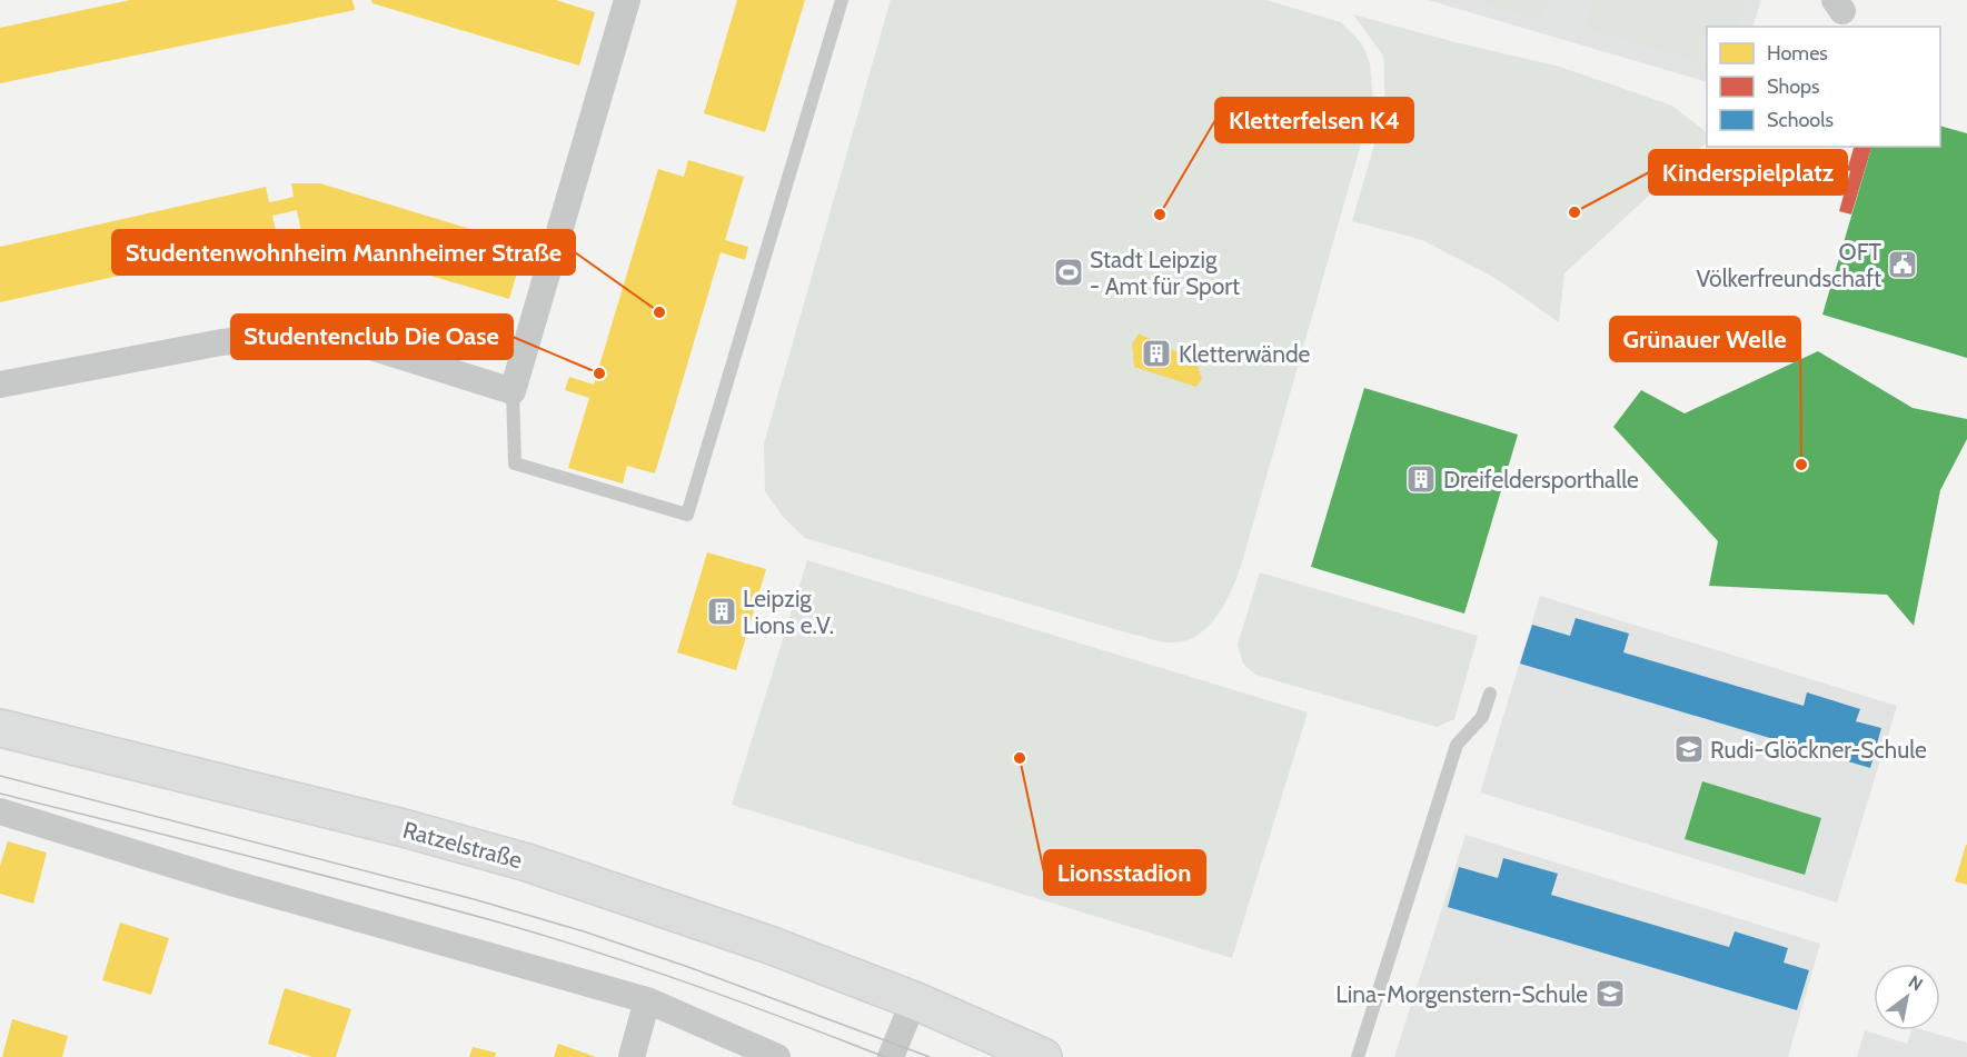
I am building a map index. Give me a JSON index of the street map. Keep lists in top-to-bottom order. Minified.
{"streets":{"main road":["Ratzelstraße"]},"places":{"other":["Kinderspielplatz","Kletterfelsen K4","Studentenwohnheim Mannheimer Straße","Studentenclub Die Oase","Grünauer Welle","Lionsstadion"],"public building":["OFT Völkerfreundschaft"],"sports":["Stadt Leipzig - Amt für Sport"],"building":["Kletterwände","Dreifeldersporthalle","Leipzig Lions e.V."],"school or university":["Rudi-Glöckner-Schule","Lina-Morgenstern-Schule"]},"legend":["Homes","Shops","Schools"],"north":"top right"}
